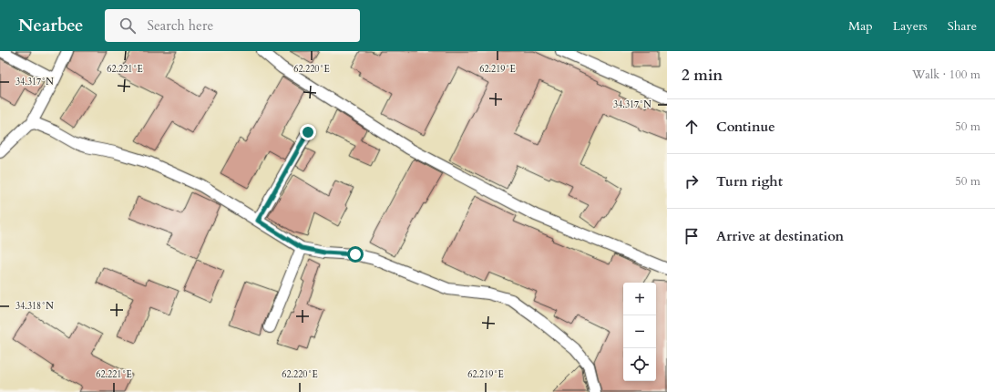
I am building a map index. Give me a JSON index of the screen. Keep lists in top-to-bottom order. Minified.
{"page":{"header":"Nearbee","search":"Search here","nav":["Map","Layers","Share"],"heading":["2 min","Walk · 100 m"],"list":[["Continue","50 m"],["Turn right","50 m"],"Arrive at destination"],"map_buttons":["+","−"]},"coordinates":["62.221°E","62.220°E","62.219°E","34.317°N","34.318°N"]}
